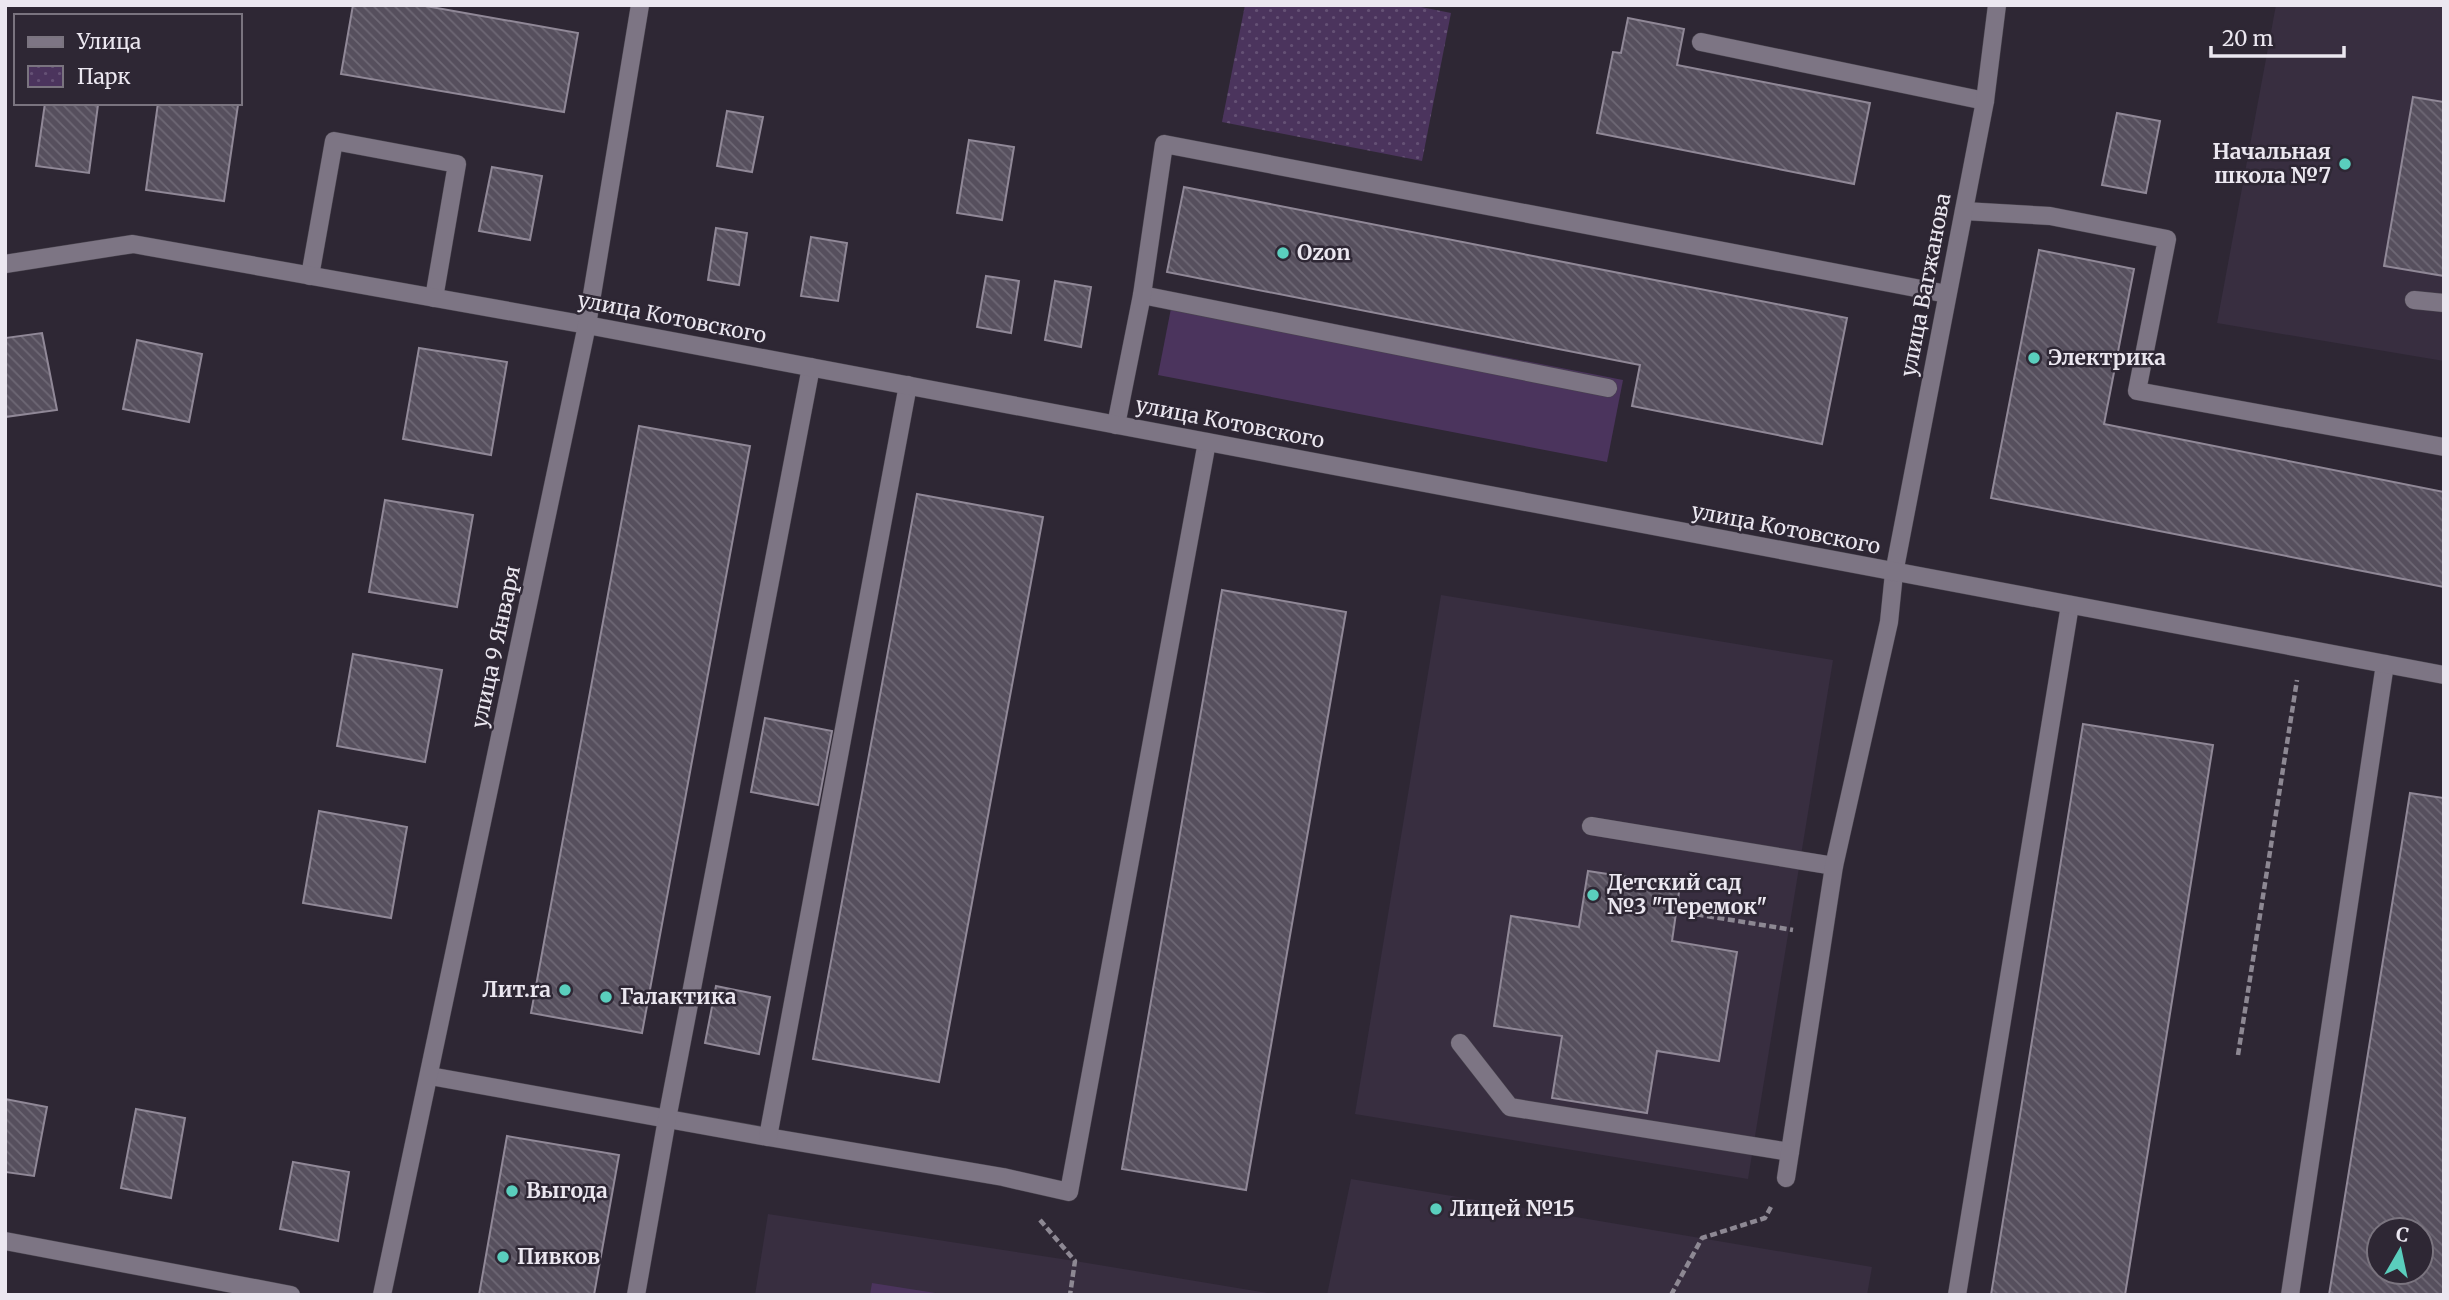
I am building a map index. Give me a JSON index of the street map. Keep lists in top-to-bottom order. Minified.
{"streets":{"street":["улица Вагжанова","улица Котовского","улица 9 Января"]},"crossings":[["улица Вагжанова","улица Котовского"],["улица Котовского","улица 9 Января"]],"places":["Начальная школа №7","Ozon","Электрика","Детский сад №3 \"Теремок\"","Лит.ra","Галактика","Выгода","Лицей №15","Пивков"],"legend":["Улица","Парк"],"scale_bar":"20 m","north":"top"}
